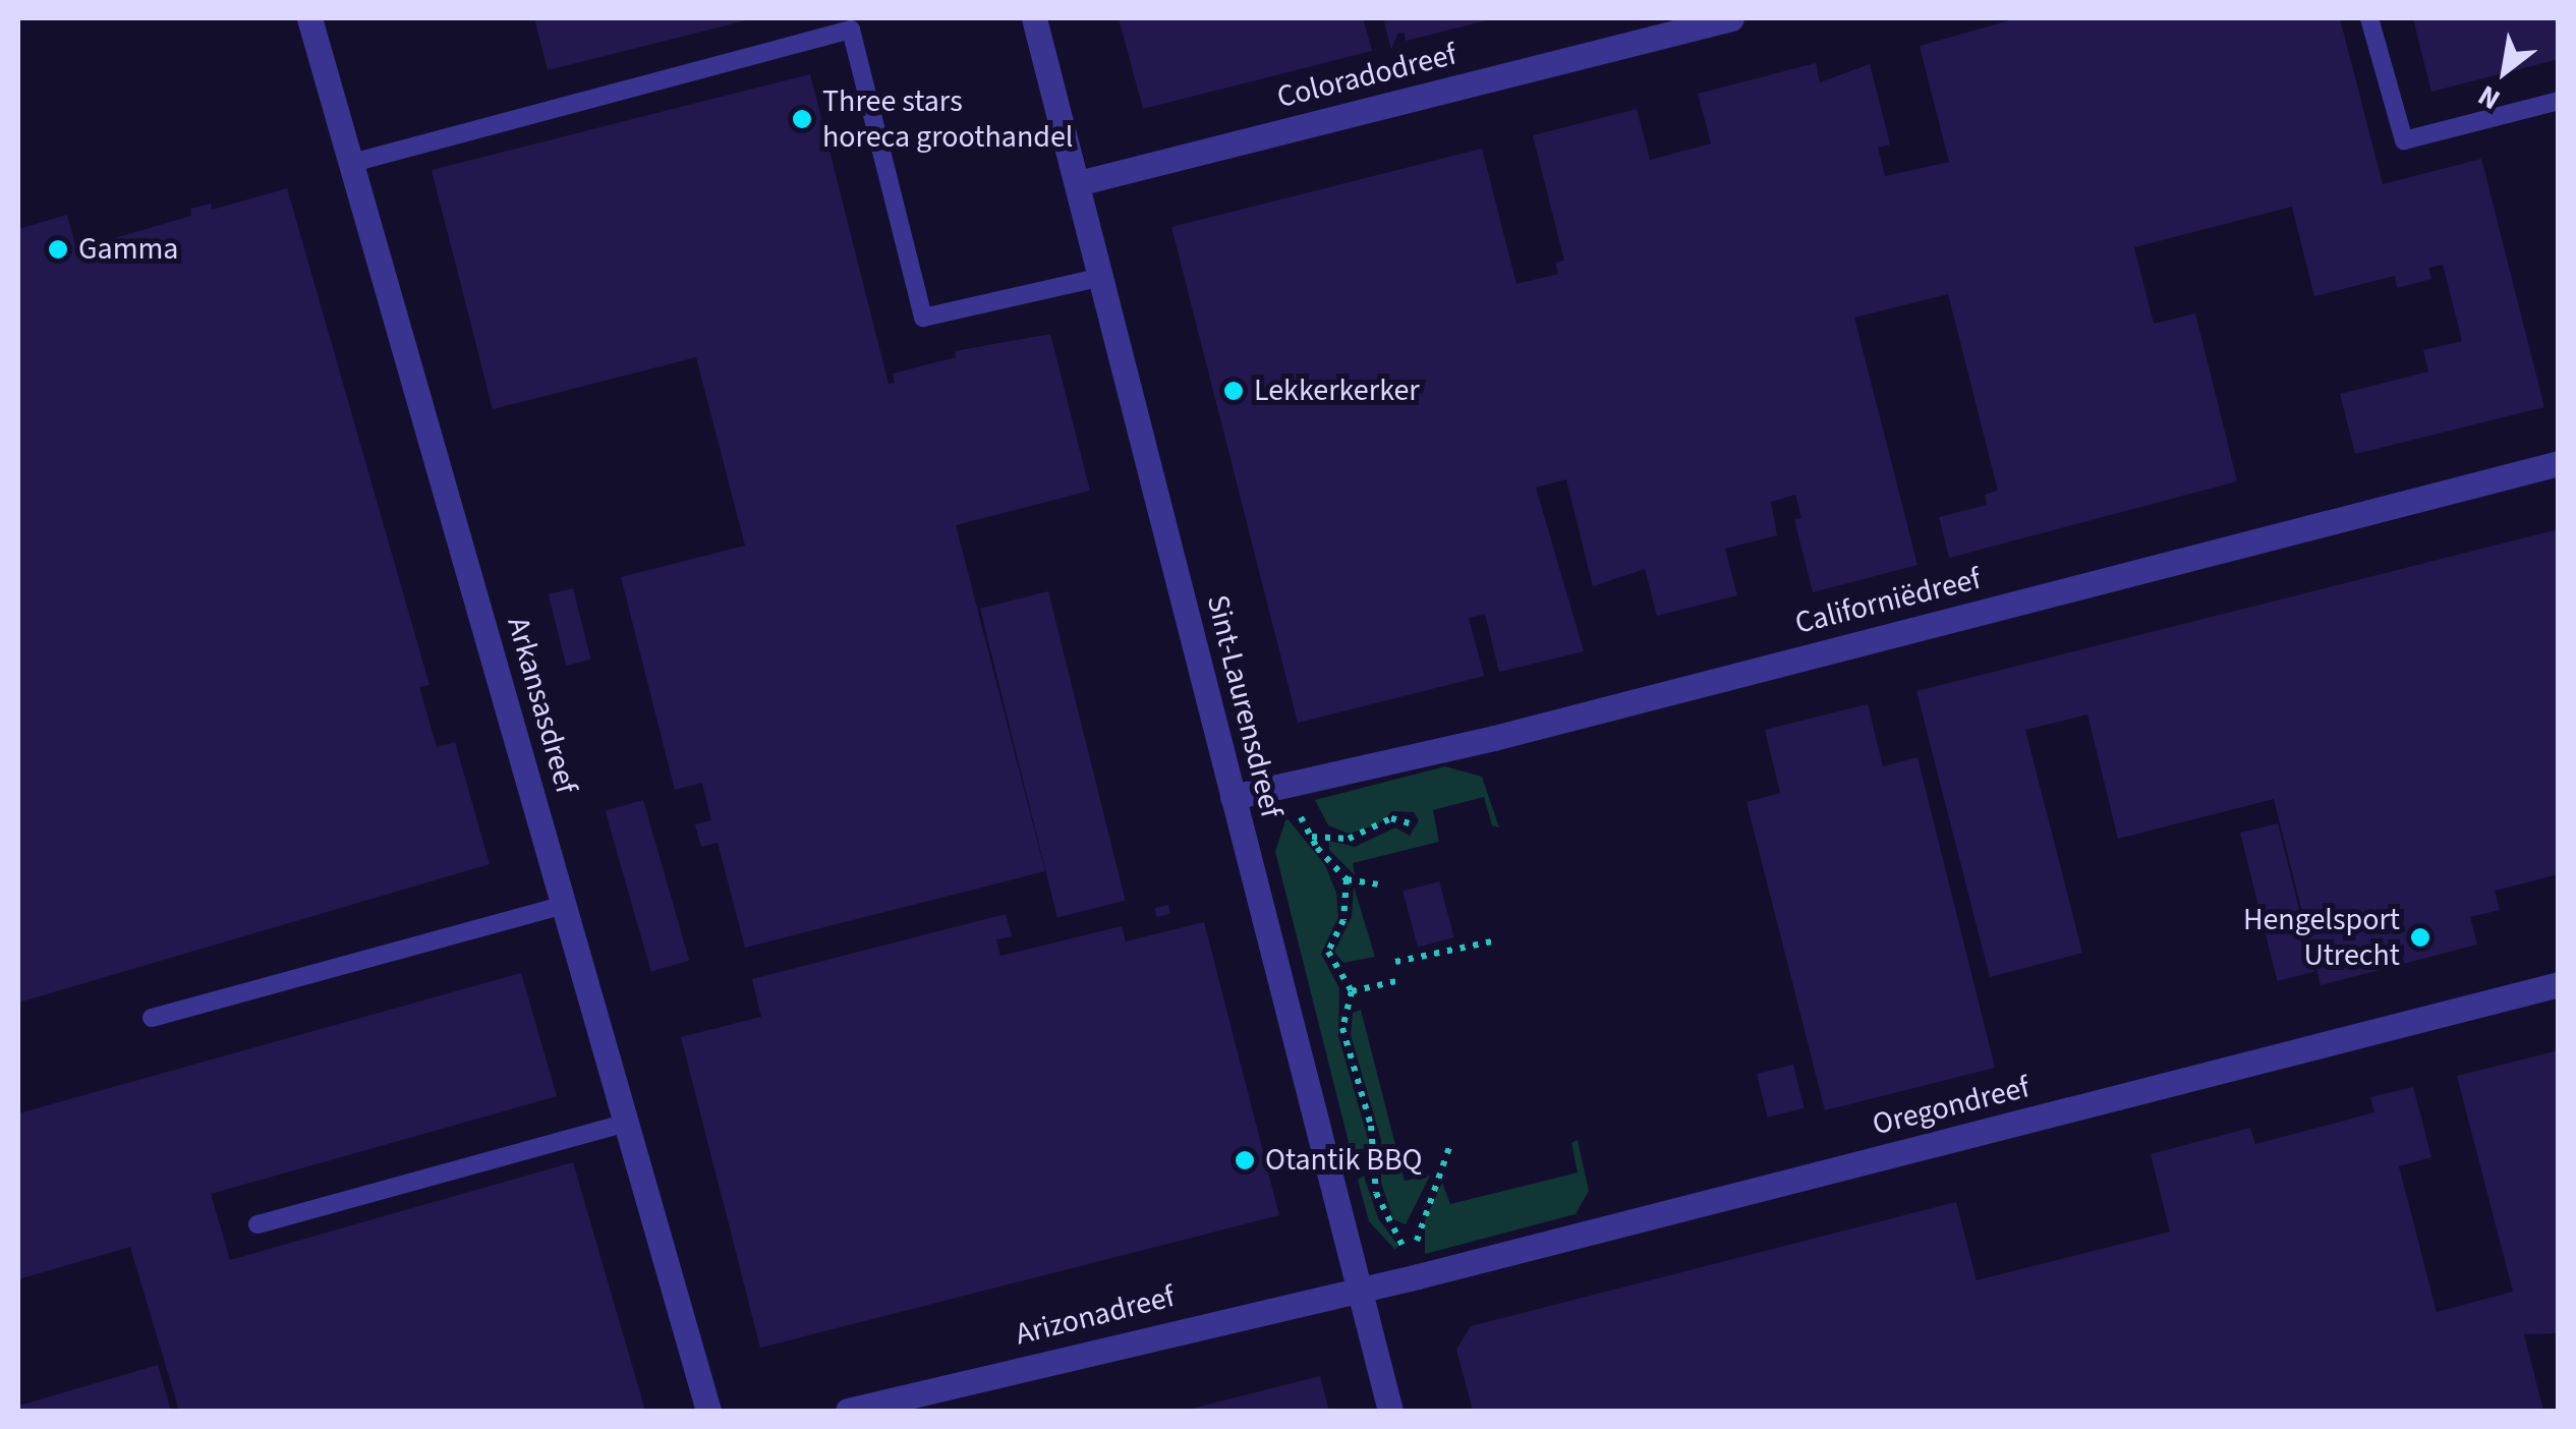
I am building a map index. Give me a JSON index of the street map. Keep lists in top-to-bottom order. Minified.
{"streets":{"street":["Coloradodreef","Californiëdreef","Arkansasdreef","Sint-Laurensdreef","Oregondreef","Arizonadreef"]},"crossings":[["Coloradodreef","Sint-Laurensdreef"],["Californiëdreef","Sint-Laurensdreef"],["Sint-Laurensdreef","Oregondreef"],["Sint-Laurensdreef","Arizonadreef"],["Oregondreef","Arizonadreef"]],"places":["Three stars horeca groothandel","Gamma","Lekkerkerker","Hengelsport Utrecht","Otantik BBQ"],"north":"bottom left"}
